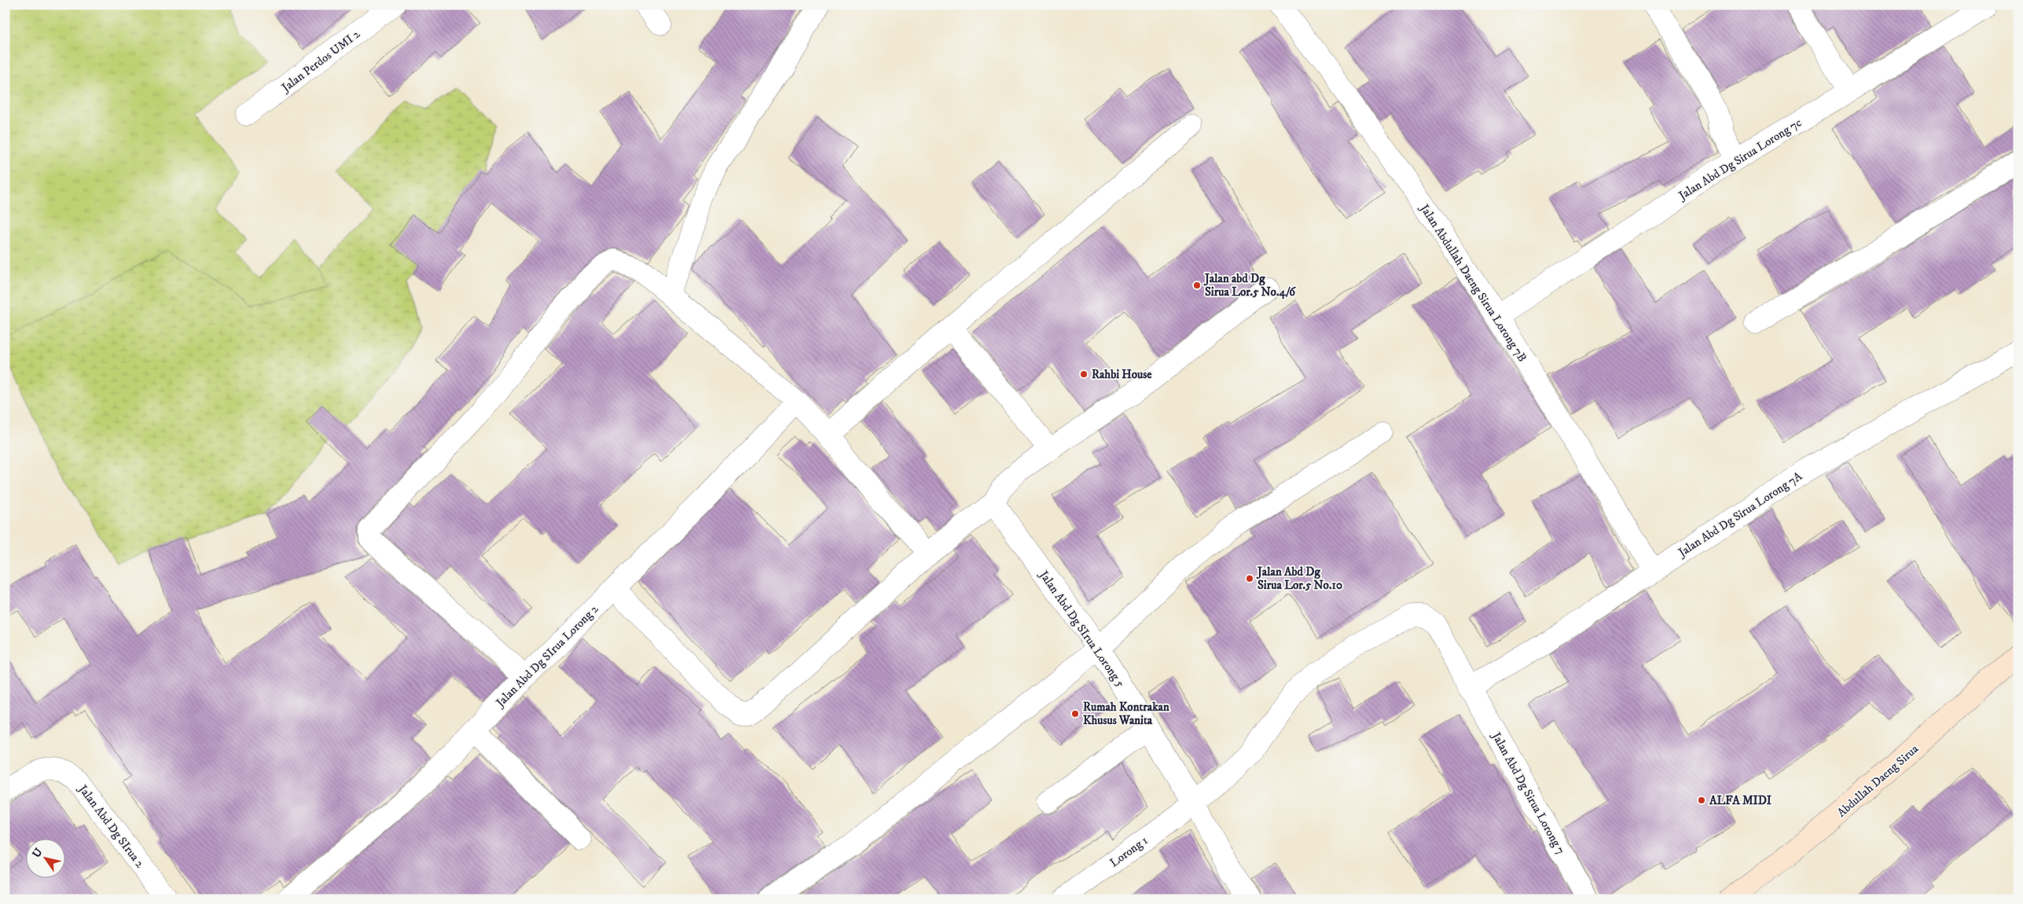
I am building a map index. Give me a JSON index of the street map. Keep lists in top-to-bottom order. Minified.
{"streets":{"main road":["Abdullah Daeng Sirua"],"street":["Jalan Perdos UMI 2","Jalan Abd Dg Sirua Lorong 7c","Jalan Abdullah Daeng Sirua Lorong 7B","Jalan Abd Dg Sirua Lorong 7A","Jalan Abd Dg SIrua Lorong 5","Jalan Abd Dg SIrua Lorong 2","Jalan Abd Dg Sirua Lorong 7","Jalan Abd Dg SIrua 2","Lorong 1"]},"crossings":[["Jalan Abd Dg Sirua Lorong 7c","Jalan Abdullah Daeng Sirua Lorong 7B"],["Jalan Abdullah Daeng Sirua Lorong 7B","Jalan Abd Dg Sirua Lorong 7A"],["Jalan Abd Dg Sirua Lorong 7A","Jalan Abd Dg Sirua Lorong 7"],["Jalan Abd Dg SIrua Lorong 5","Jalan Abd Dg Sirua Lorong 7"],["Jalan Abd Dg SIrua Lorong 5","Lorong 1"],["Jalan Abd Dg Sirua Lorong 7","Lorong 1"]],"places":["Jalan abd Dg Sirua Lor.5 No.4/6","Rahbi House","Jalan Abd Dg Sirua Lor.5 No.10","Rumah Kontrakan Khusus Wanita","ALFA MIDI"],"north":"top left"}
